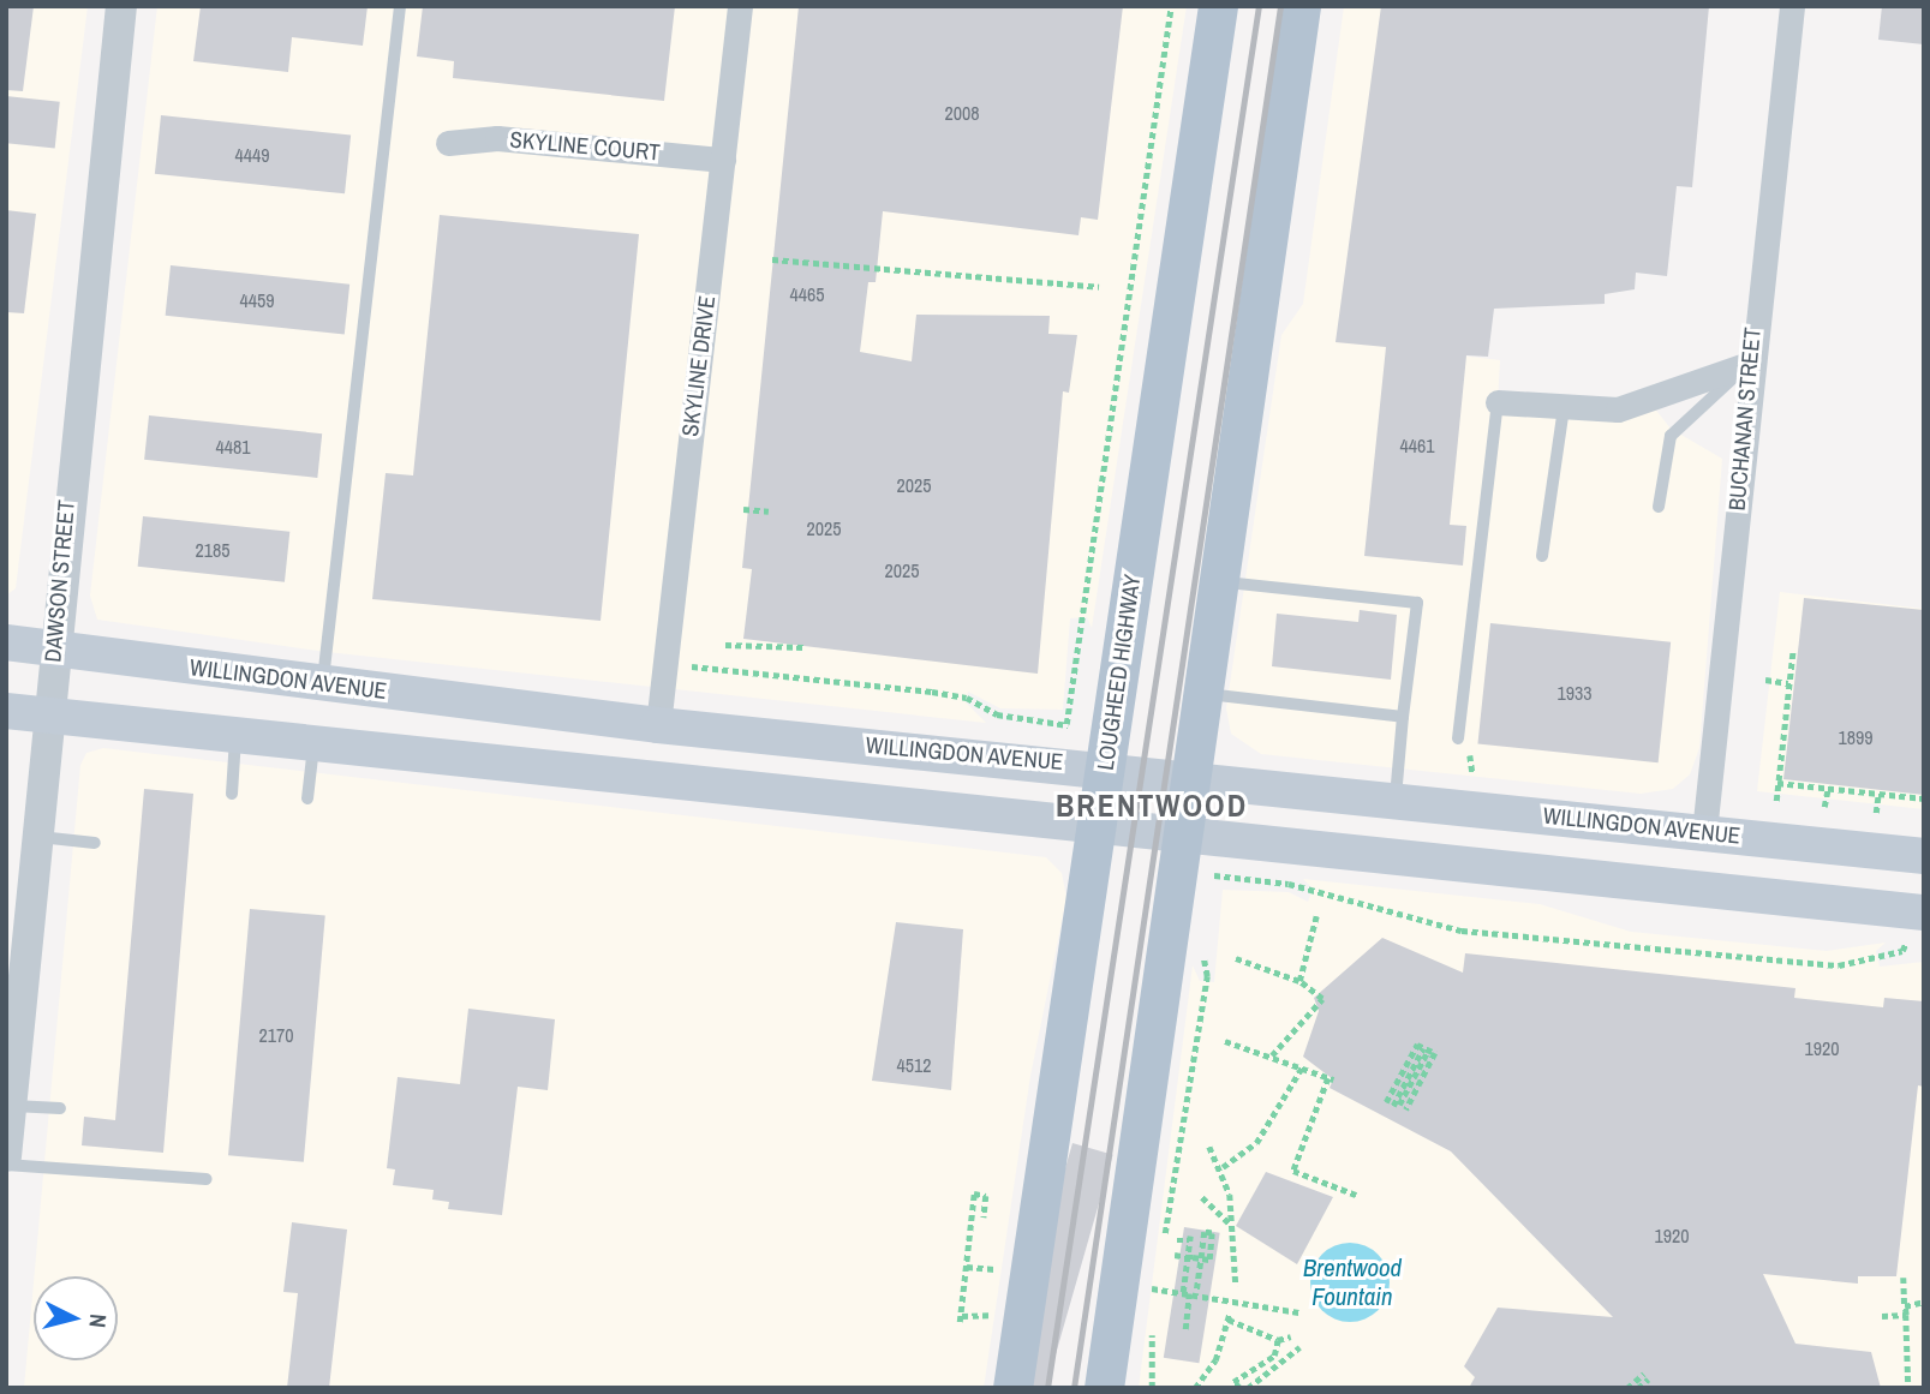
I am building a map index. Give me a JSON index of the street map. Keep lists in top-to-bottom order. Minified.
{"streets":{"main road":["LOUGHEED HIGHWAY","WILLINGDON AVENUE"],"street":["SKYLINE COURT","SKYLINE DRIVE","BUCHANAN STREET","DAWSON STREET"]},"crossings":[["SKYLINE COURT","SKYLINE DRIVE"],["SKYLINE DRIVE","WILLINGDON AVENUE"],["BUCHANAN STREET","WILLINGDON AVENUE"],["DAWSON STREET","WILLINGDON AVENUE"],["LOUGHEED HIGHWAY","WILLINGDON AVENUE"]],"districts":["BRENTWOOD"],"water":["Brentwood Fountain"],"house_numbers":["2008","4449","4465","4459","4461","4481","2025","2025","2185","2025","1933","1899","2170","1920","4512","1920"],"north":"right"}
